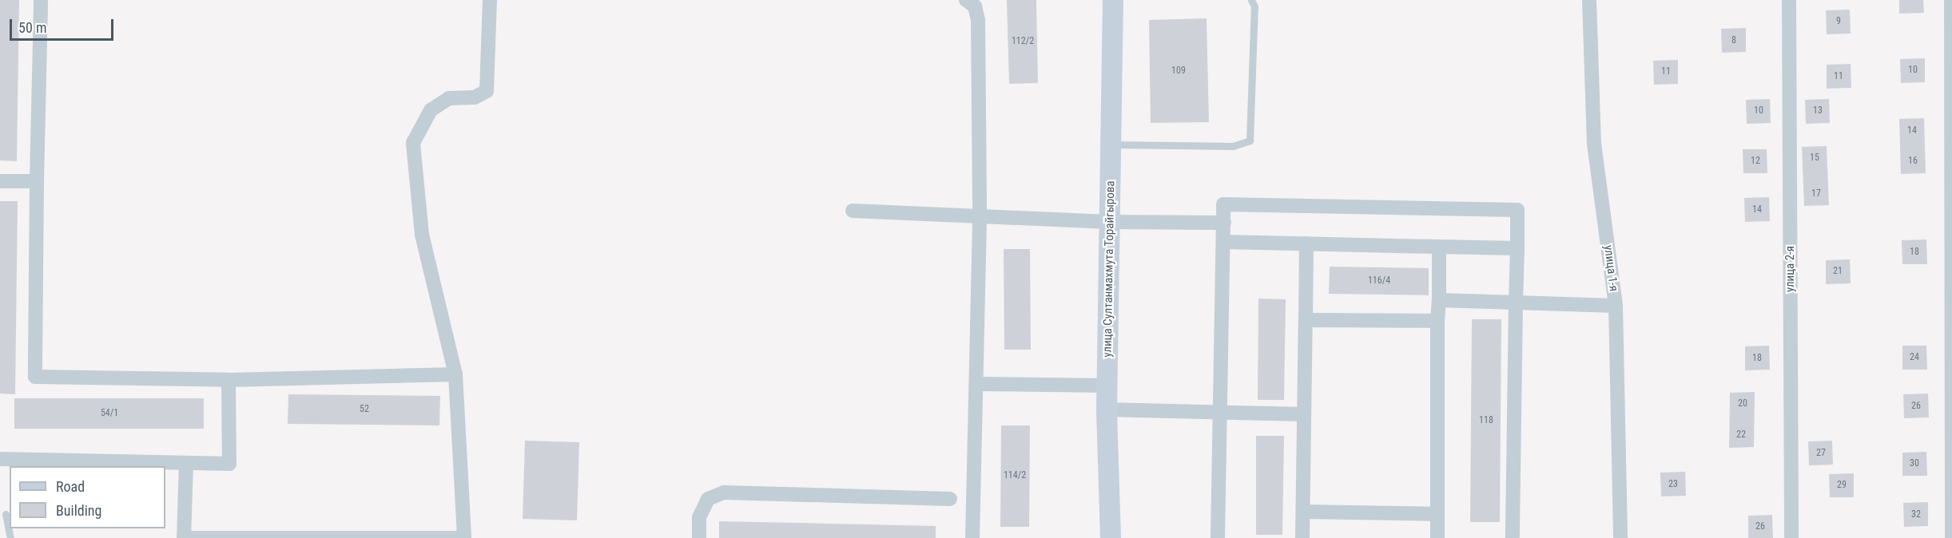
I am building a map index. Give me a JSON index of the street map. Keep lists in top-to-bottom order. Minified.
{"streets":{"main road":["улица Султанмахмута Торайгырова"],"street":["улица 1-я","улица 2-я"]},"house_numbers":["9","8","112/2","10","109","11","11","10","13","14","15","12","16","17","14","18","21","116/4","24","18","20","26","52","54/1","118","22","27","30","114/2","23","29","32","26"],"legend":["Road","Building"],"scale_bar":"50 m"}
